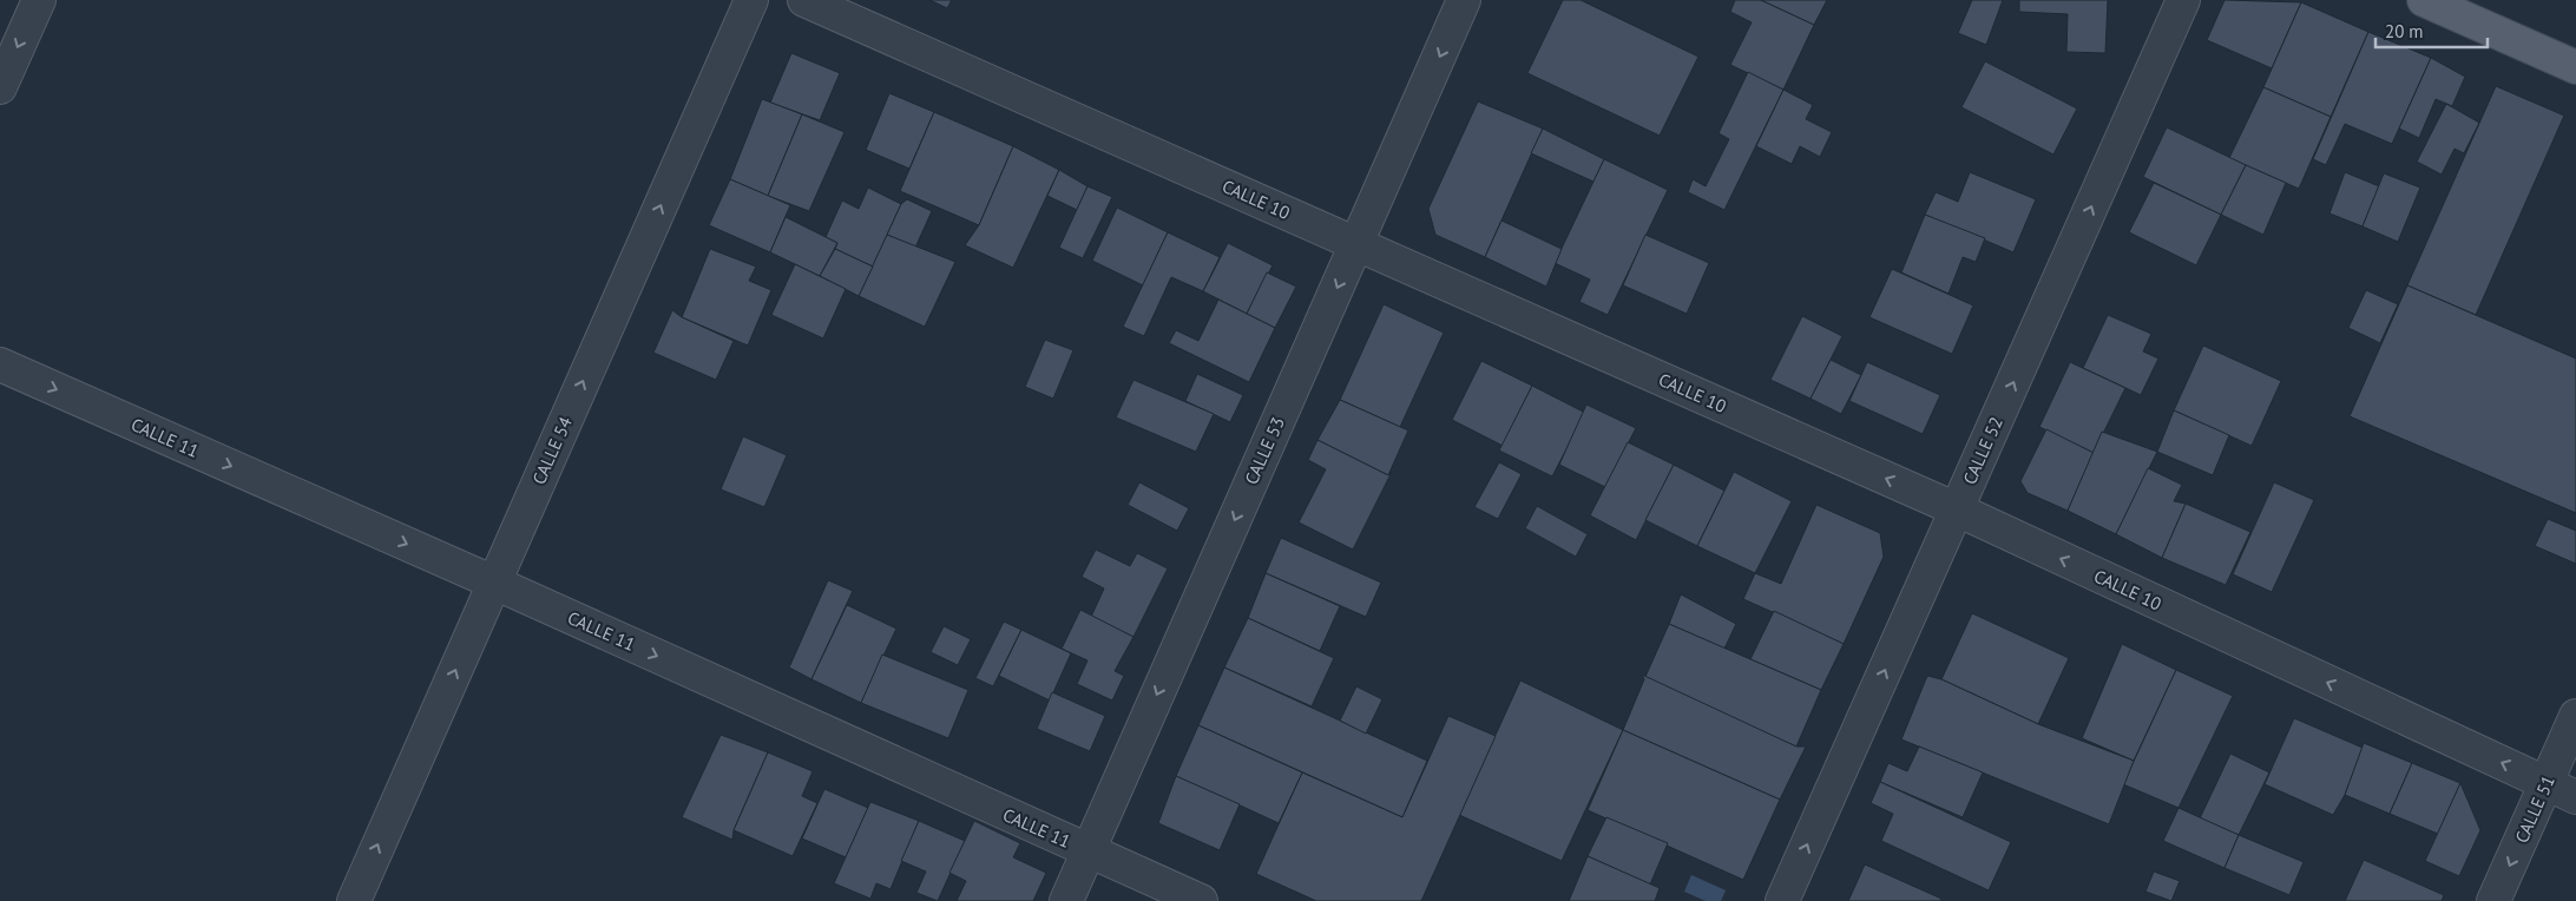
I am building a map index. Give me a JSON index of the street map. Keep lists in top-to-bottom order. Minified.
{"streets":{"street":["CALLE 10","CALLE 11","CALLE 54","CALLE 53","CALLE 52","CALLE 51"]},"crossings":[["CALLE 10","CALLE 53"],["CALLE 10","CALLE 52"],["CALLE 10","CALLE 51"],["CALLE 11","CALLE 54"],["CALLE 11","CALLE 53"]],"one_way":["CALLE 10","CALLE 11","CALLE 54","CALLE 53","CALLE 52","CALLE 51"],"scale_bar":"20 m"}
